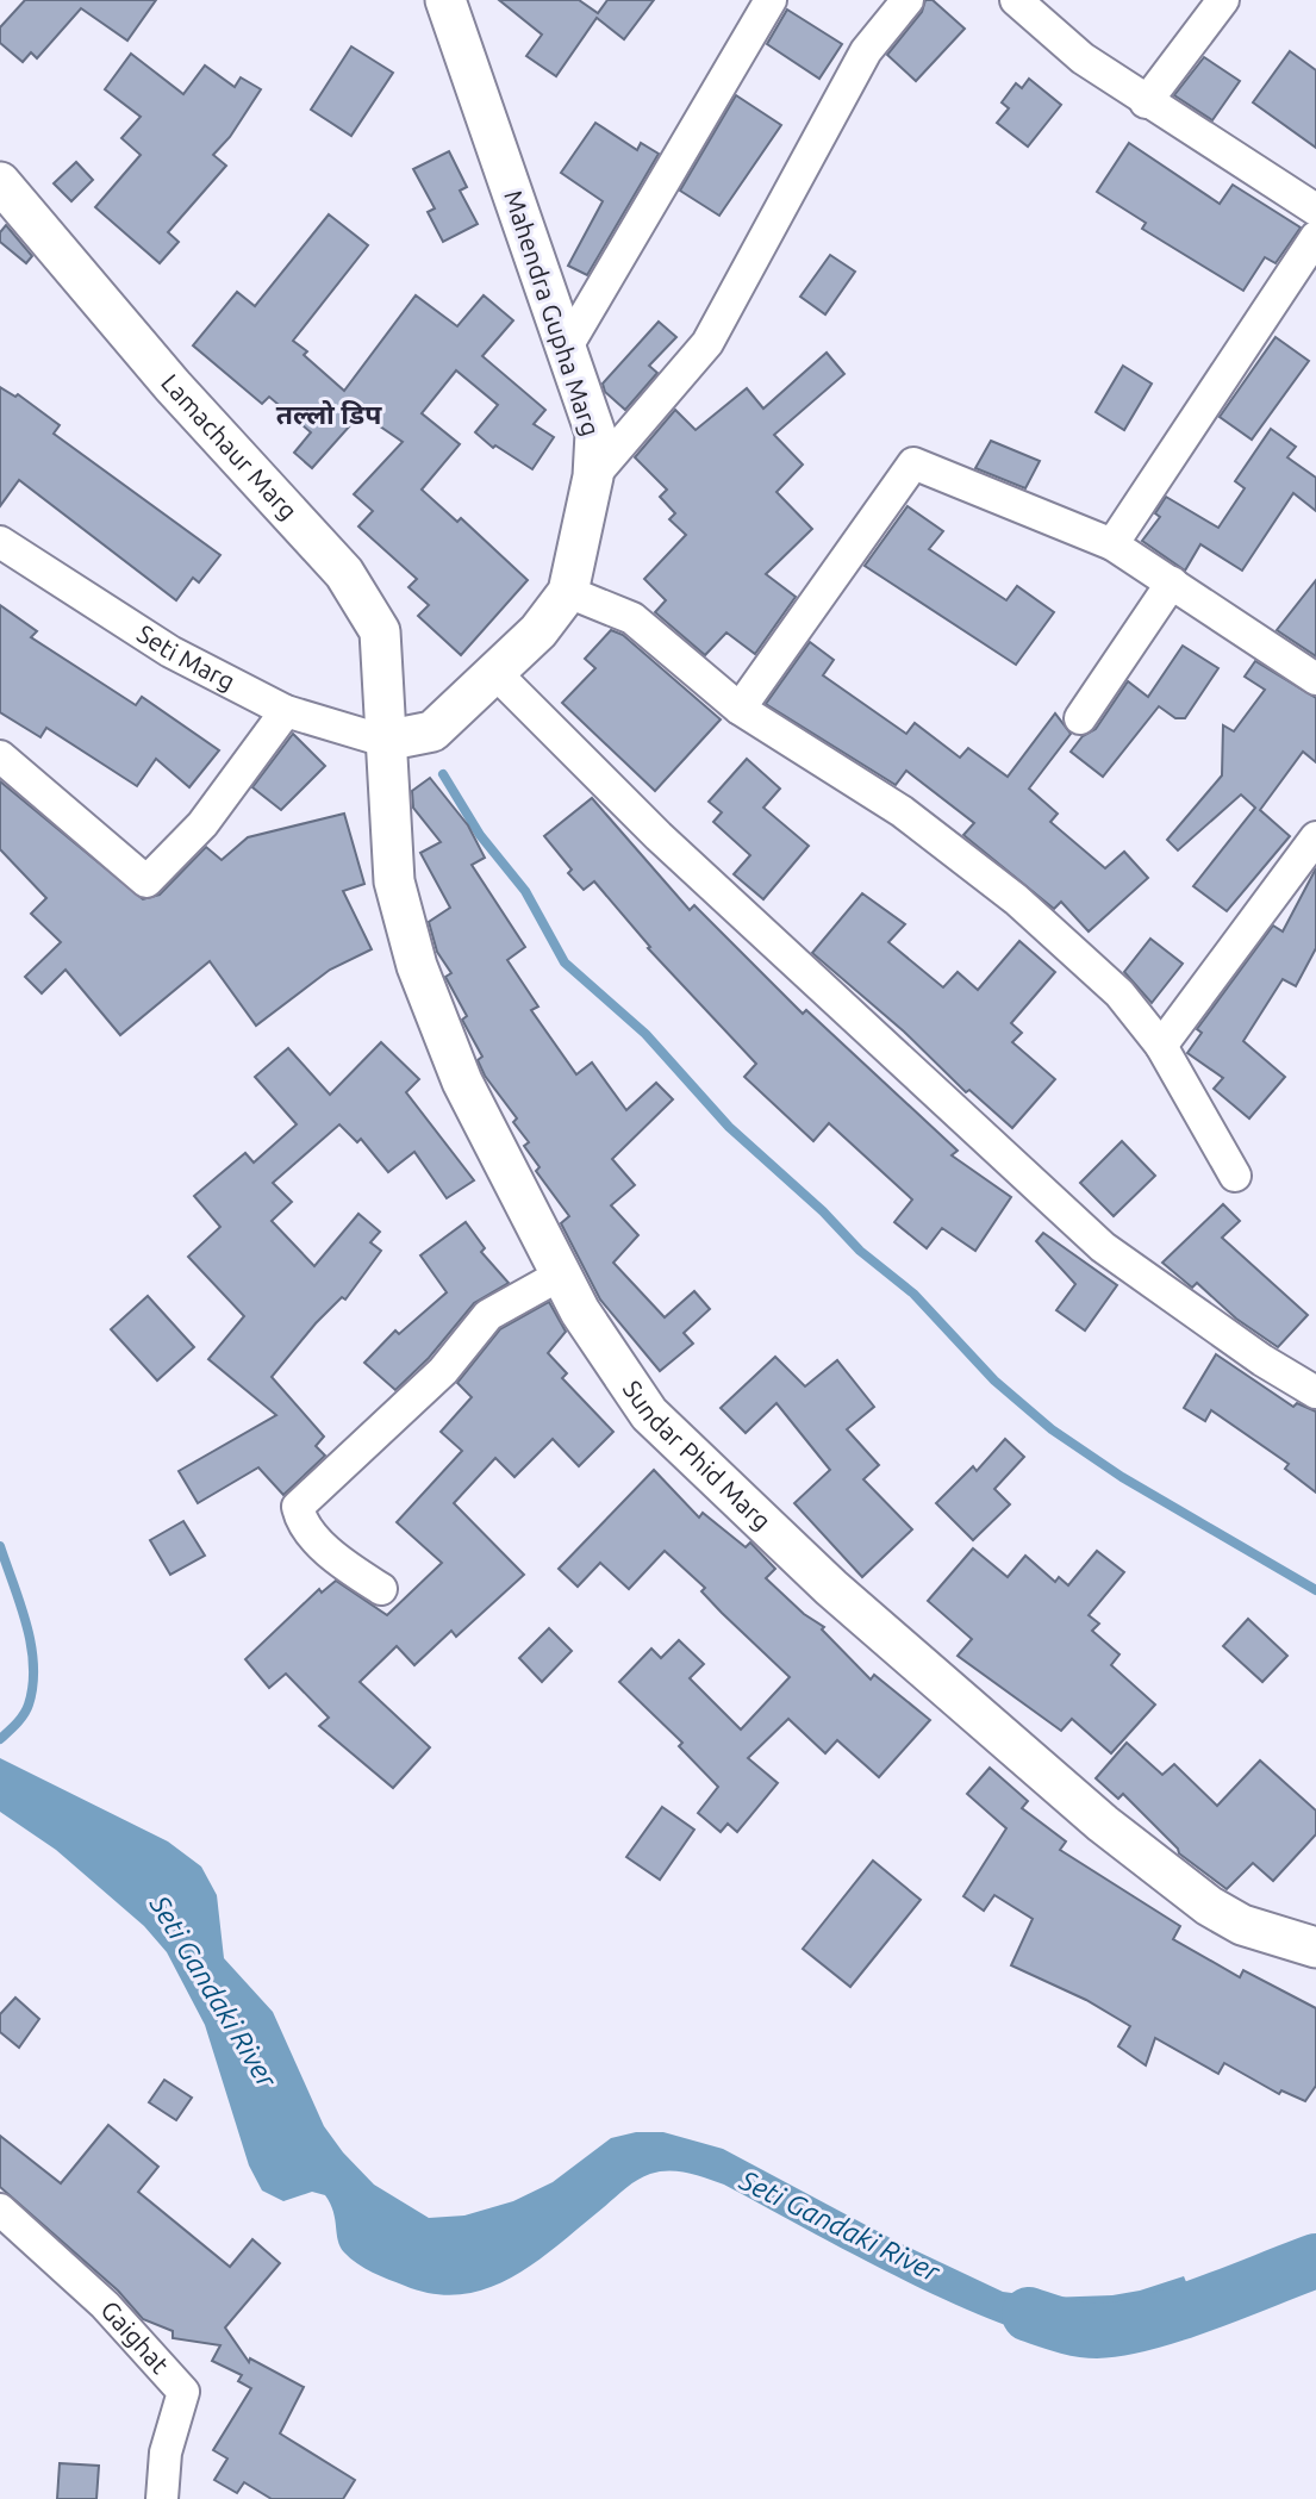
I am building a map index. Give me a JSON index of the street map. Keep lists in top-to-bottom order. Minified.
{"streets":{"main road":["Mahendra Gupha Marg","Lamachaur Marg","Sundar Phid Marg"],"street":["Seti Marg","Gaighat"]},"crossings":[["Mahendra Gupha Marg","Lamachaur Marg"],["Mahendra Gupha Marg","Seti Marg"],["Mahendra Gupha Marg","Sundar Phid Marg"],["Lamachaur Marg","Seti Marg"],["Lamachaur Marg","Sundar Phid Marg"],["Seti Marg","Sundar Phid Marg"]],"districts":["तल्लो डिप"],"water":["Seti Gandaki River"]}
